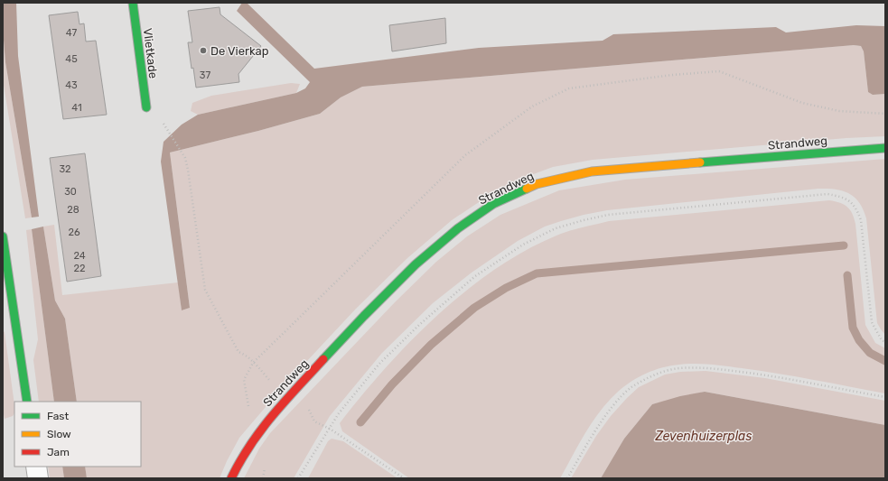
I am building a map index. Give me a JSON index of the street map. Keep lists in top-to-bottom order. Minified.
{"streets":{"street":["Vlietkade","Strandweg"]},"water":["Zevenhuizerplas"],"places":["De Vierkap"],"house_numbers":["47","45","37","43","41","32","30","28","26","24","22"],"legend":["Fast","Slow","Jam"]}
